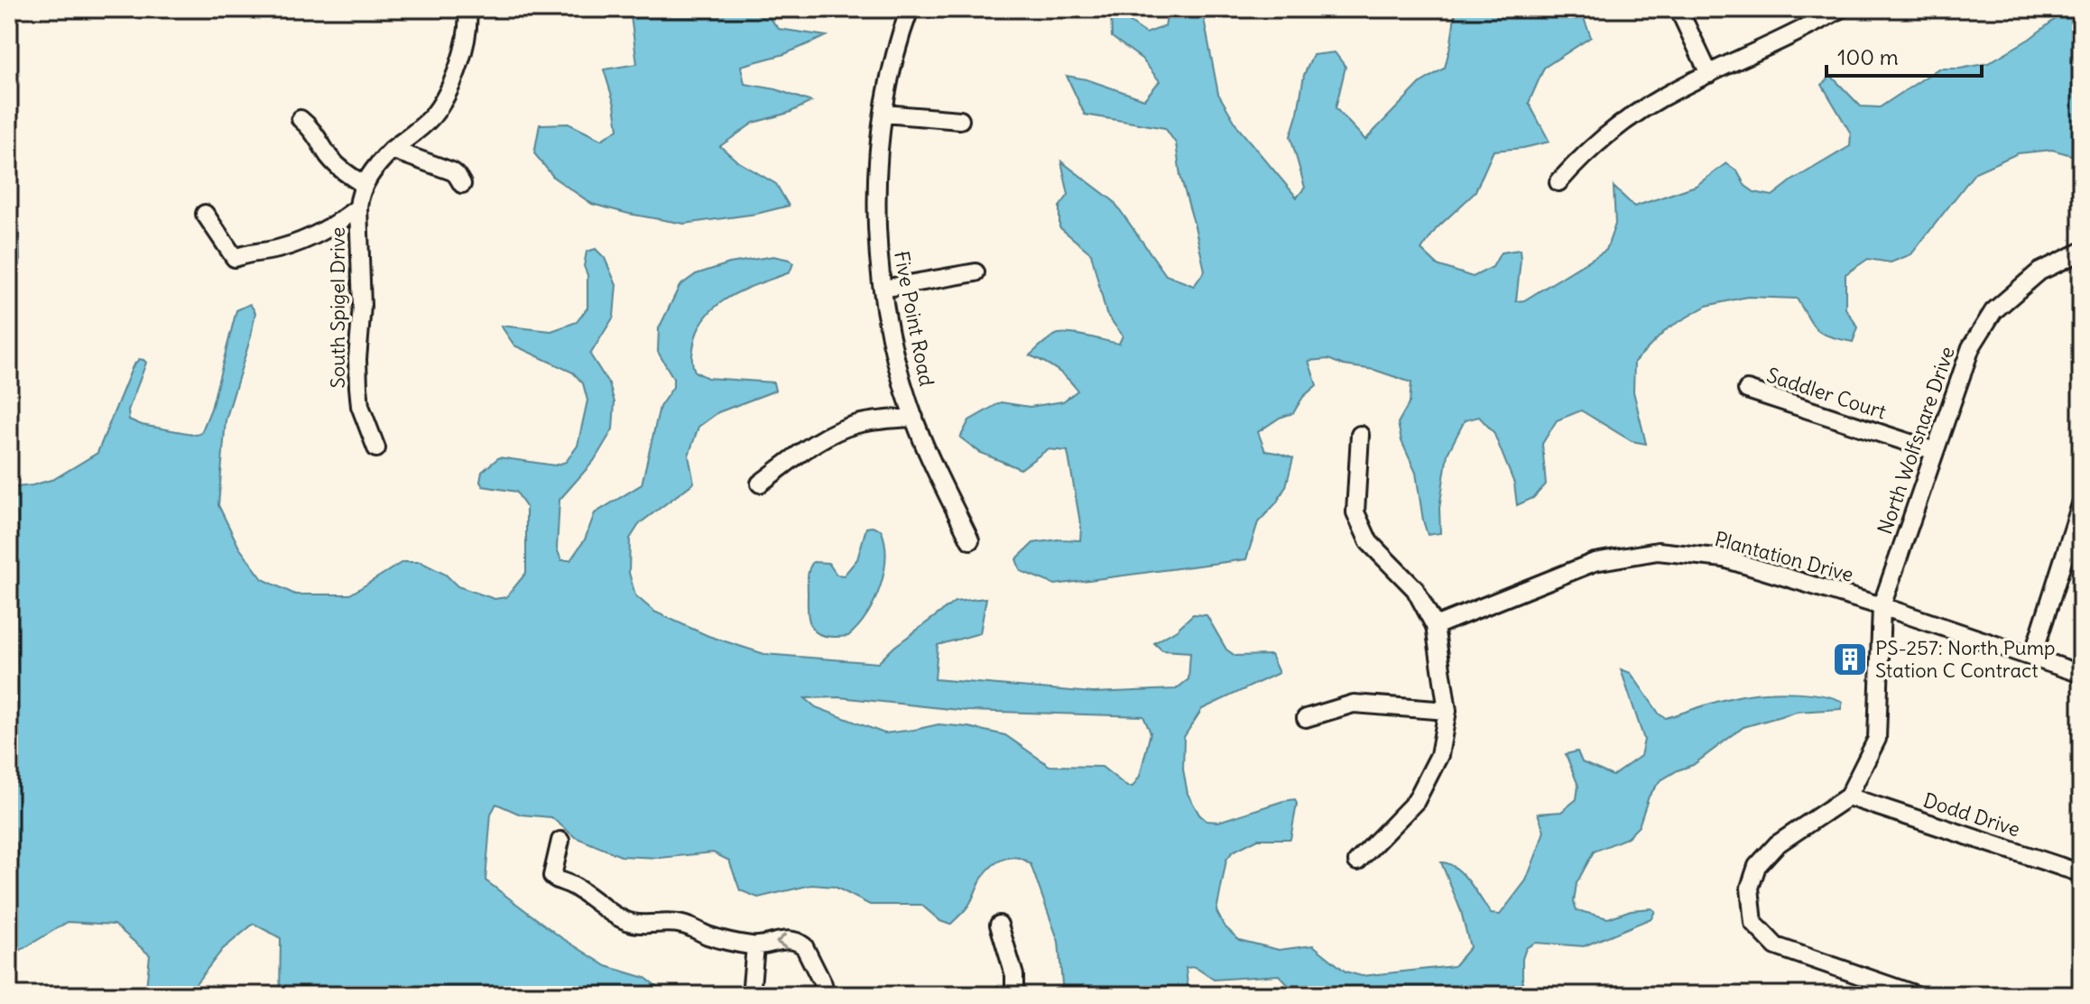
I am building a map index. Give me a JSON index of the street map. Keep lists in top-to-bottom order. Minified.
{"streets":{"street":["South Spigel Drive","Five Point Road","Saddler Court","North Wolfsnare Drive","Plantation Drive","Dodd Drive"]},"crossings":[["Saddler Court","North Wolfsnare Drive"],["North Wolfsnare Drive","Plantation Drive"],["North Wolfsnare Drive","Dodd Drive"]],"places":{"building":["PS-257: North Pump Station C Contract"]},"scale_bar":"100 m"}
